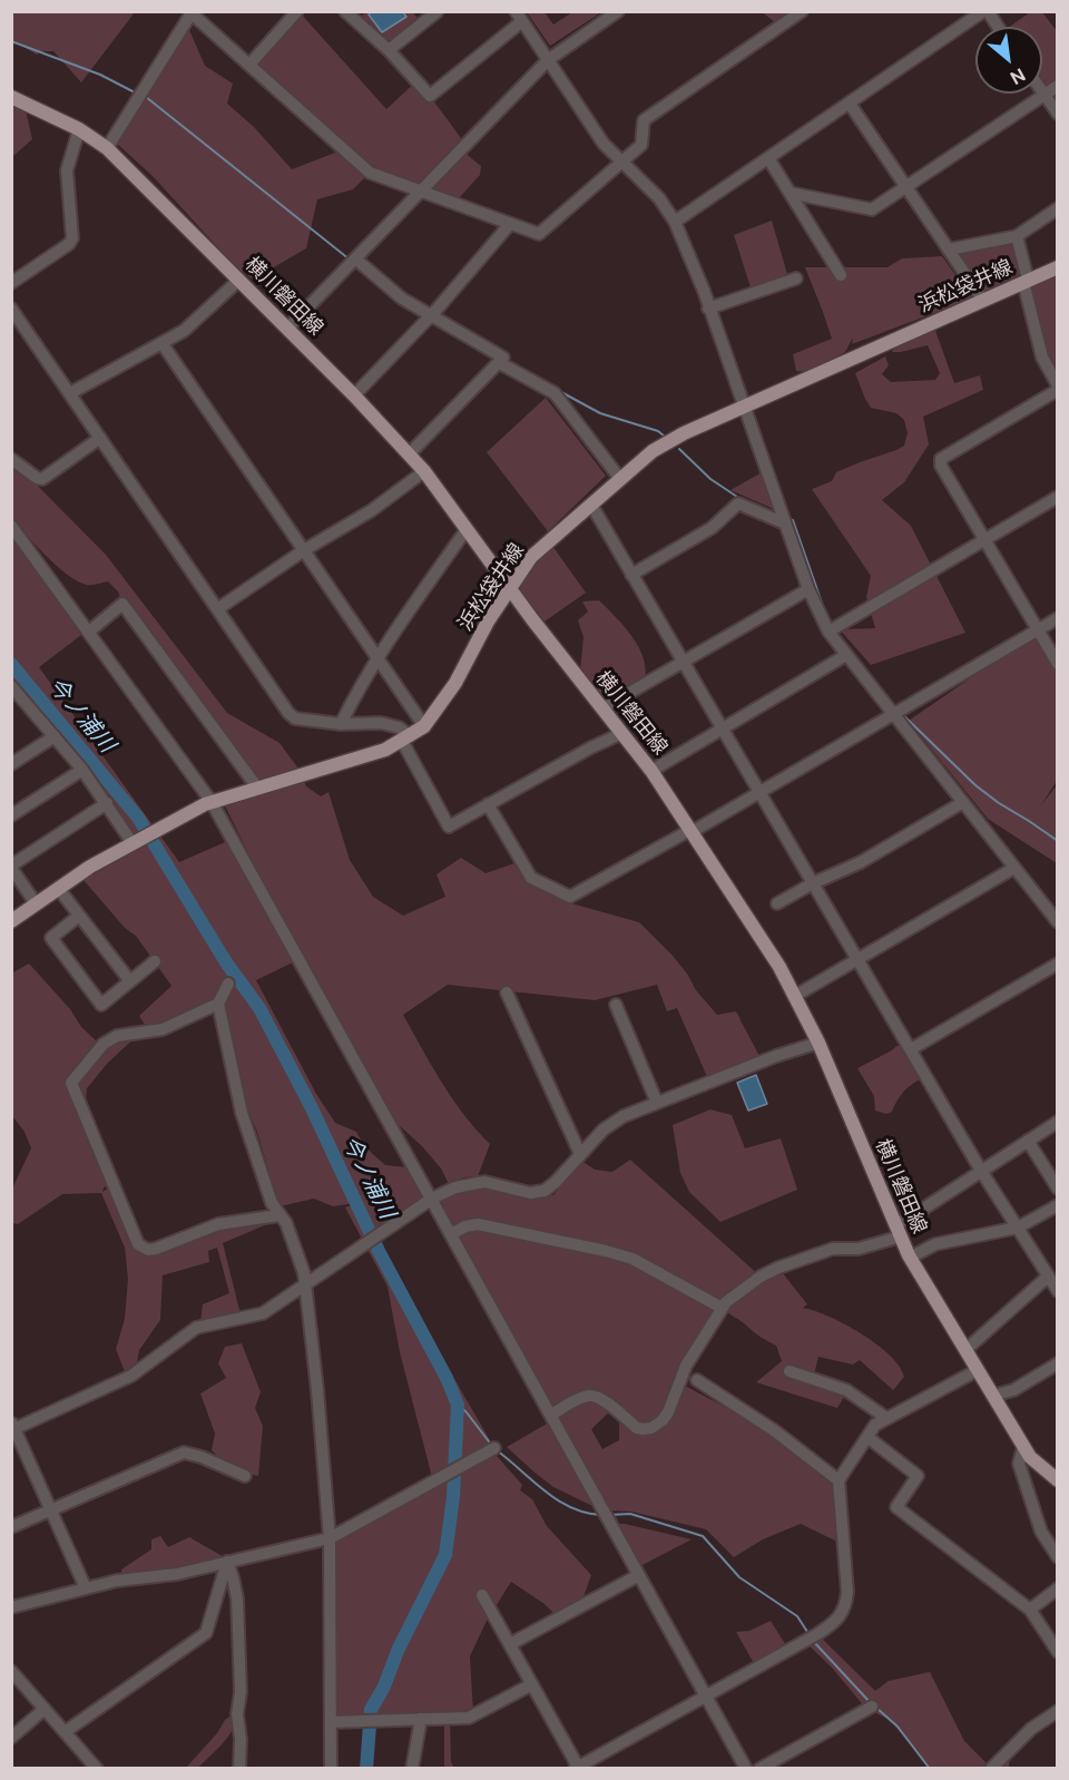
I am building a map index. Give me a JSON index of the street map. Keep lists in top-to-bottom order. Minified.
{"streets":{"main road":["浜松袋井線","横川磐田線"]},"crossings":[["浜松袋井線","横川磐田線"]],"water":["今ノ浦川"],"north":"bottom right"}
